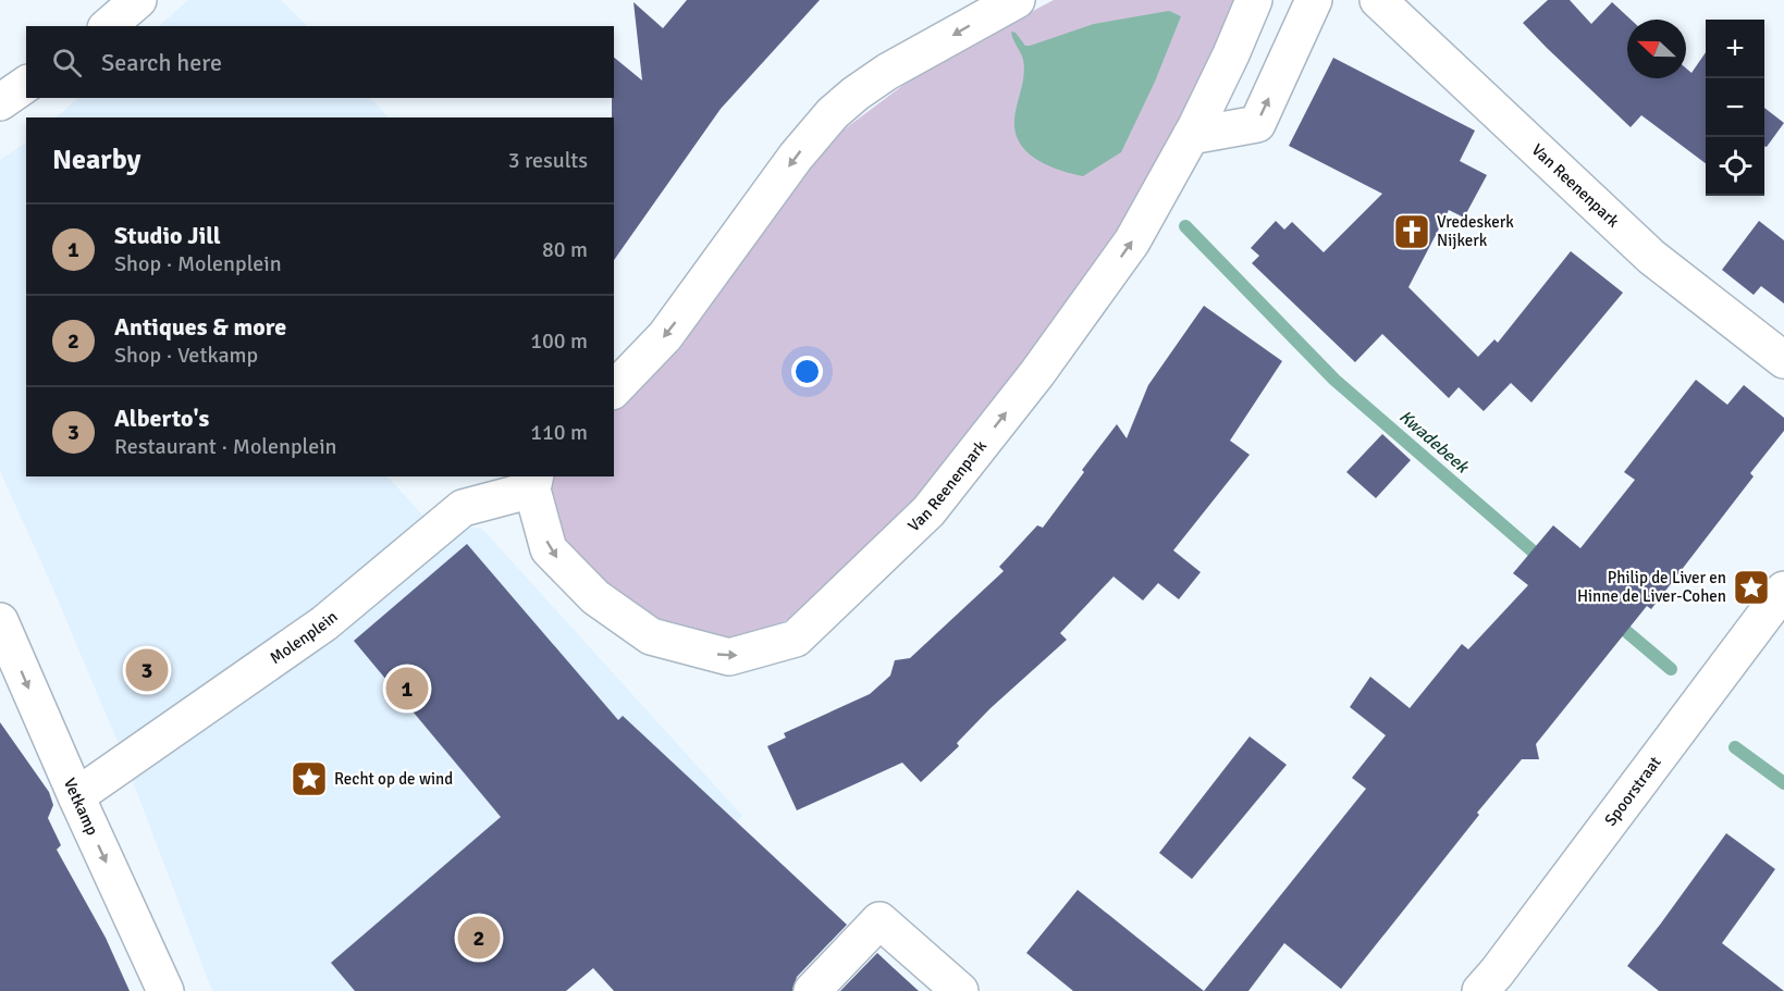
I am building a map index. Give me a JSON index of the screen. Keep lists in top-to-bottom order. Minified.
{"streets":{"street":["Van Reenenpark","Molenplein","Spoorstraat","Vetkamp"]},"crossings":[["Van Reenenpark","Molenplein"],["Molenplein","Vetkamp"]],"one_way":["Vetkamp"],"water":["Kwadebeek"],"places":{"church":["Vredeskerk Nijkerk"],"place":["Philip de Liver en Hinne de Liver-Cohen","Recht op de wind"]},"north":"left","page":{"map_buttons":["+","−"],"search":"Search here","heading":["Nearby","3 results"],"list":[{"mark":"1","name":"Studio Jill","note":"Shop · Molenplein","value":"80 m"},{"mark":"2","name":"Antiques & more","note":"Shop · Vetkamp","value":"100 m"},{"mark":"3","name":"Alberto's","note":"Restaurant · Molenplein","value":"110 m"}],"pins":["3","1","2"]}}
